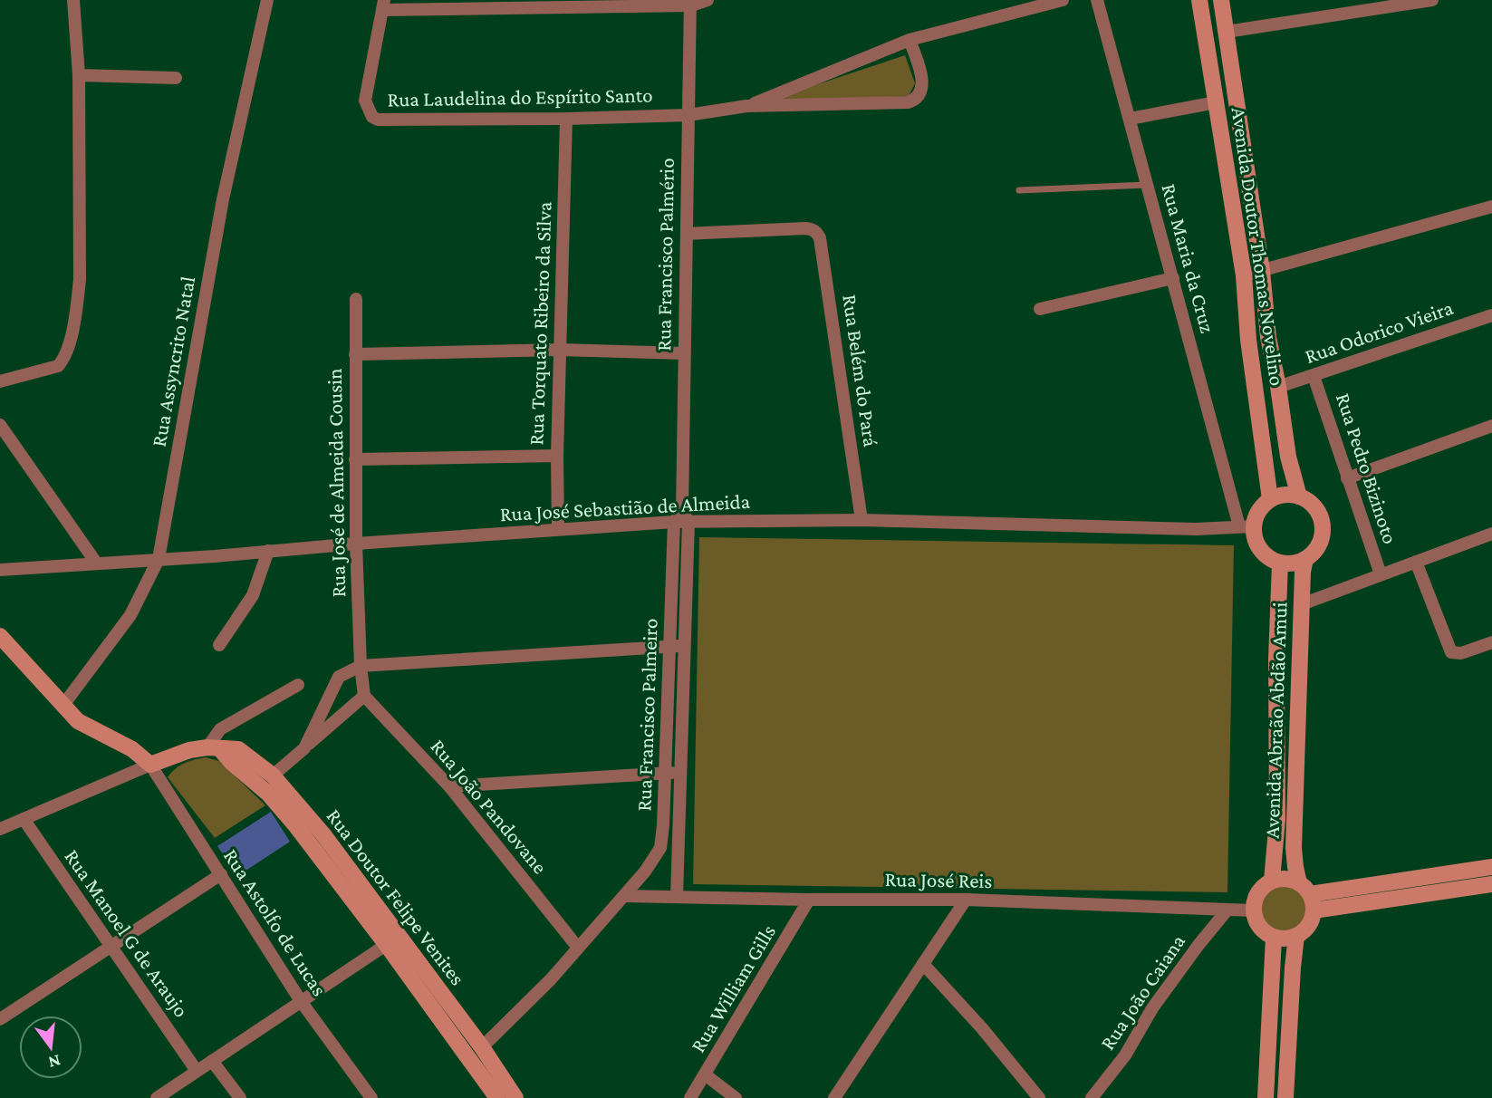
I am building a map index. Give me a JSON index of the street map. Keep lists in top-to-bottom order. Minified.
{"streets":{"main road":["Avenida Doutor Thomas Novelino","Avenida Abraão Abdão Amui","Rua Doutor Felipe Venites"],"street":["Rua Laudelina do Espírito Santo","Rua Francisco Palmério","Rua Maria da Cruz","Rua Torquato Ribeiro da Silva","Rua Odorico Vieira","Rua Assyncrito Natal","Rua Belém do Pará","Rua Pedro Bizinoto","Rua José de Almeida Cousin","Rua José Sebastião de Almeida","Rua Francisco Palmeiro","Rua João Pandovane","Rua José Reis","Rua Astolfo de Lucas","Rua Manoel G de Araujo","Rua William Gills","Rua João Caiana"]},"crossings":[["Rua Laudelina do Espírito Santo","Rua Francisco Palmério"],["Rua Laudelina do Espírito Santo","Rua Torquato Ribeiro da Silva"],["Avenida Doutor Thomas Novelino","Rua Maria da Cruz"],["Avenida Doutor Thomas Novelino","Rua Odorico Vieira"],["Avenida Doutor Thomas Novelino","Rua José Sebastião de Almeida"],["Avenida Doutor Thomas Novelino","Avenida Abraão Abdão Amui"],["Rua Francisco Palmério","Rua Belém do Pará"],["Rua Francisco Palmério","Rua José Sebastião de Almeida"],["Rua Francisco Palmério","Rua Francisco Palmeiro"],["Rua Maria da Cruz","Rua José Sebastião de Almeida"],["Rua Maria da Cruz","Avenida Abraão Abdão Amui"],["Rua Torquato Ribeiro da Silva","Rua José Sebastião de Almeida"],["Rua Odorico Vieira","Rua Pedro Bizinoto"],["Rua Assyncrito Natal","Rua José Sebastião de Almeida"],["Rua Belém do Pará","Rua José Sebastião de Almeida"],["Rua José de Almeida Cousin","Rua José Sebastião de Almeida"],["Rua José de Almeida Cousin","Rua João Pandovane"],["Rua José Sebastião de Almeida","Rua Francisco Palmeiro"],["Rua José Sebastião de Almeida","Avenida Abraão Abdão Amui"],["Rua Francisco Palmeiro","Rua João Pandovane"],["Rua Francisco Palmeiro","Rua José Reis"],["Rua Francisco Palmeiro","Rua Doutor Felipe Venites"],["Avenida Abraão Abdão Amui","Rua José Reis"],["Rua José Reis","Rua William Gills"],["Rua José Reis","Rua João Caiana"],["Rua Doutor Felipe Venites","Rua Astolfo de Lucas"]],"north":"bottom"}
